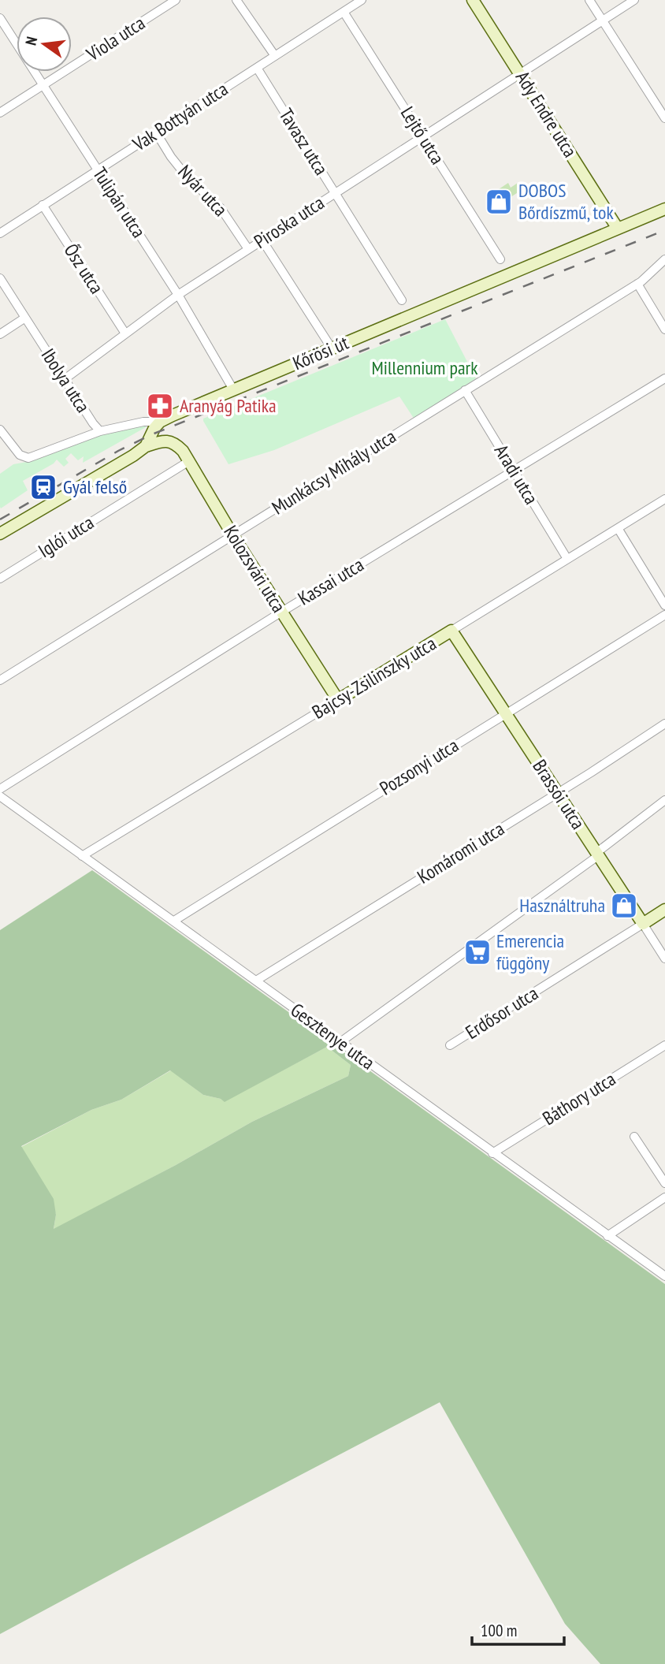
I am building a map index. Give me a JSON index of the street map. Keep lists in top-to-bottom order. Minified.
{"streets":{"street":["Viola utca","Ady Endre utca","Vak Bottyán utca","Lejtő utca","Tavasz utca","Nyár utca","Tulipán utca","Piroska utca","Ősz utca","Kőrösi út","Ibolya utca","Munkácsy Mihály utca","Aradi utca","Iglói utca","Kolozsvári utca","Kassai utca","Bajcsy-Zsilinszky utca","Pozsonyi utca","Brassói utca","Komáromi utca","Erdősor utca","Gesztenye utca","Báthory utca"]},"crossings":[["Viola utca","Tulipán utca"],["Ady Endre utca","Piroska utca"],["Ady Endre utca","Kőrösi út"],["Vak Bottyán utca","Lejtő utca"],["Vak Bottyán utca","Tavasz utca"],["Vak Bottyán utca","Nyár utca"],["Vak Bottyán utca","Tulipán utca"],["Vak Bottyán utca","Ősz utca"],["Lejtő utca","Piroska utca"],["Tavasz utca","Piroska utca"],["Nyár utca","Piroska utca"],["Tulipán utca","Piroska utca"],["Tulipán utca","Kőrösi út"],["Piroska utca","Ősz utca"],["Piroska utca","Ibolya utca"],["Kőrösi út","Ibolya utca"],["Kőrösi út","Kolozsvári utca"],["Ibolya utca","Kolozsvári utca"],["Munkácsy Mihály utca","Aradi utca"],["Munkácsy Mihály utca","Kolozsvári utca"],["Aradi utca","Kassai utca"],["Aradi utca","Bajcsy-Zsilinszky utca"],["Iglói utca","Kolozsvári utca"],["Kolozsvári utca","Kassai utca"],["Kolozsvári utca","Bajcsy-Zsilinszky utca"],["Bajcsy-Zsilinszky utca","Brassói utca"],["Bajcsy-Zsilinszky utca","Gesztenye utca"],["Pozsonyi utca","Brassói utca"],["Pozsonyi utca","Gesztenye utca"],["Brassói utca","Komáromi utca"],["Brassói utca","Erdősor utca"],["Komáromi utca","Gesztenye utca"],["Gesztenye utca","Báthory utca"]],"parks":["Millennium park"],"places":{"shop":["DOBOS Bőrdíszmű, tok","Használtruha"],"pharmacy":["Aranyág Patika"],"station":["Gyál felső"],"supermarket":["Emerencia függöny"]},"scale_bar":"100 m","north":"left"}
